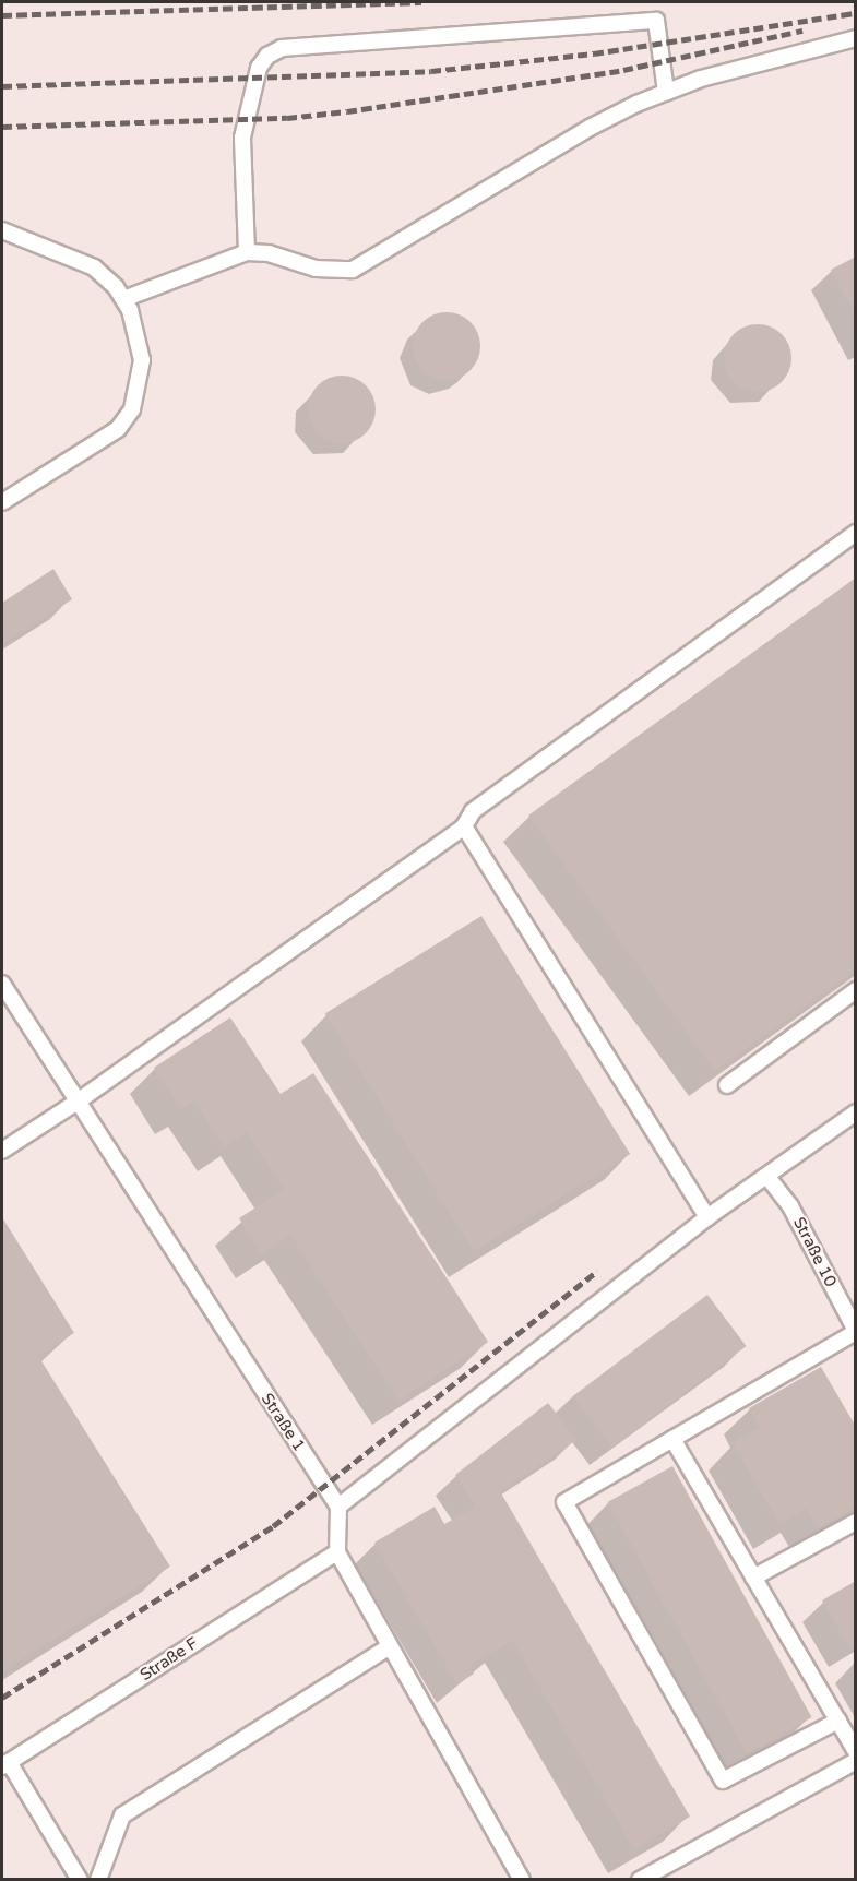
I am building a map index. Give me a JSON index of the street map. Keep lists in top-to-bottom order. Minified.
{"streets":{"lane":["Straße 10","Straße 1","Straße F"]}}
